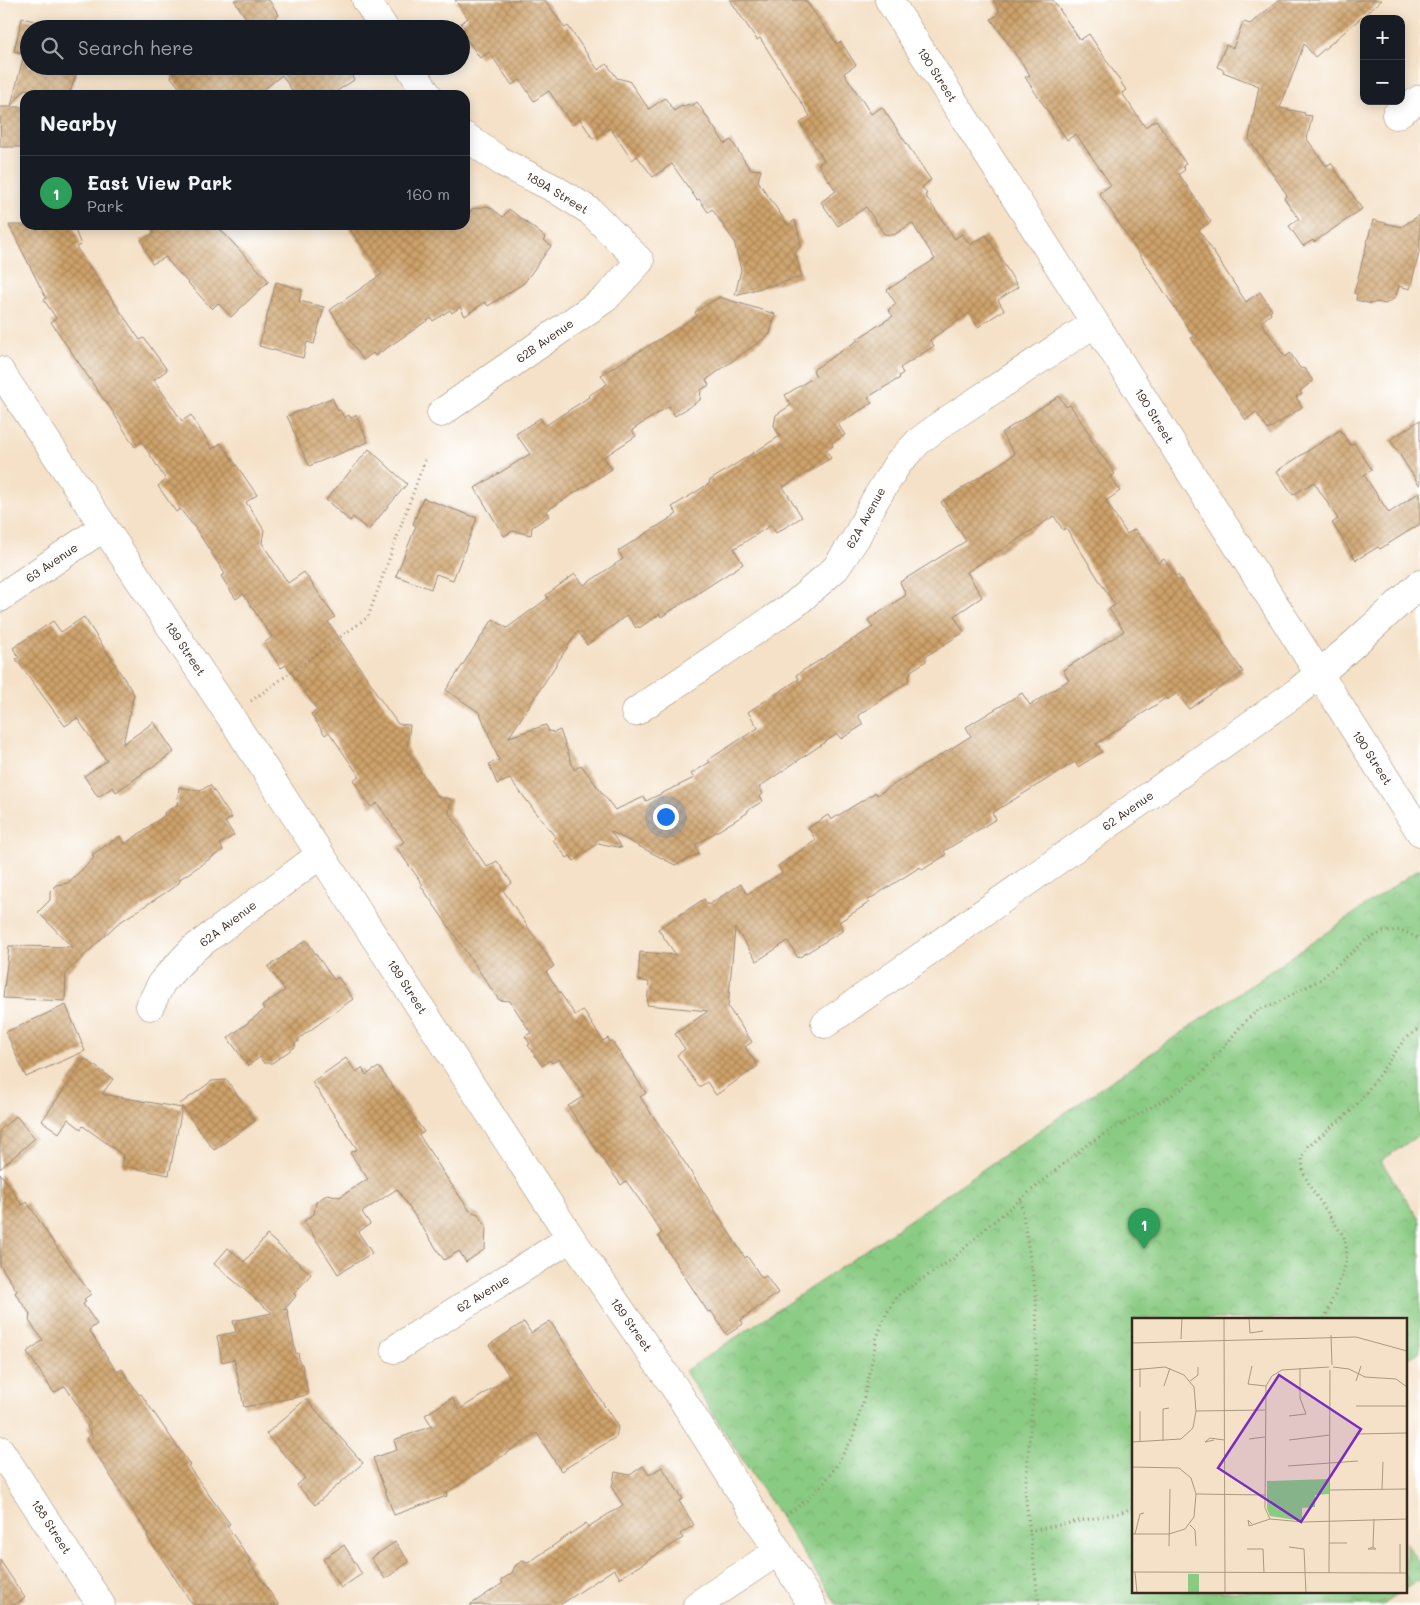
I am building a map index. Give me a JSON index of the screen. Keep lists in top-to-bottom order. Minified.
{"streets":{"street":["190 Street","189A Street","62B Avenue","62A Avenue","63 Avenue","189 Street","62 Avenue","188 Street"]},"crossings":[["190 Street","62A Avenue"],["190 Street","62 Avenue"],["189A Street","62B Avenue"],["62A Avenue","189 Street"],["63 Avenue","189 Street"],["189 Street","62 Avenue"]],"page":{"map_buttons":["+","−"],"search":"Search here","heading":"Nearby","list":[{"mark":"1","name":"East View Park","note":"Park","value":"160 m"}],"pins":"1"}}
